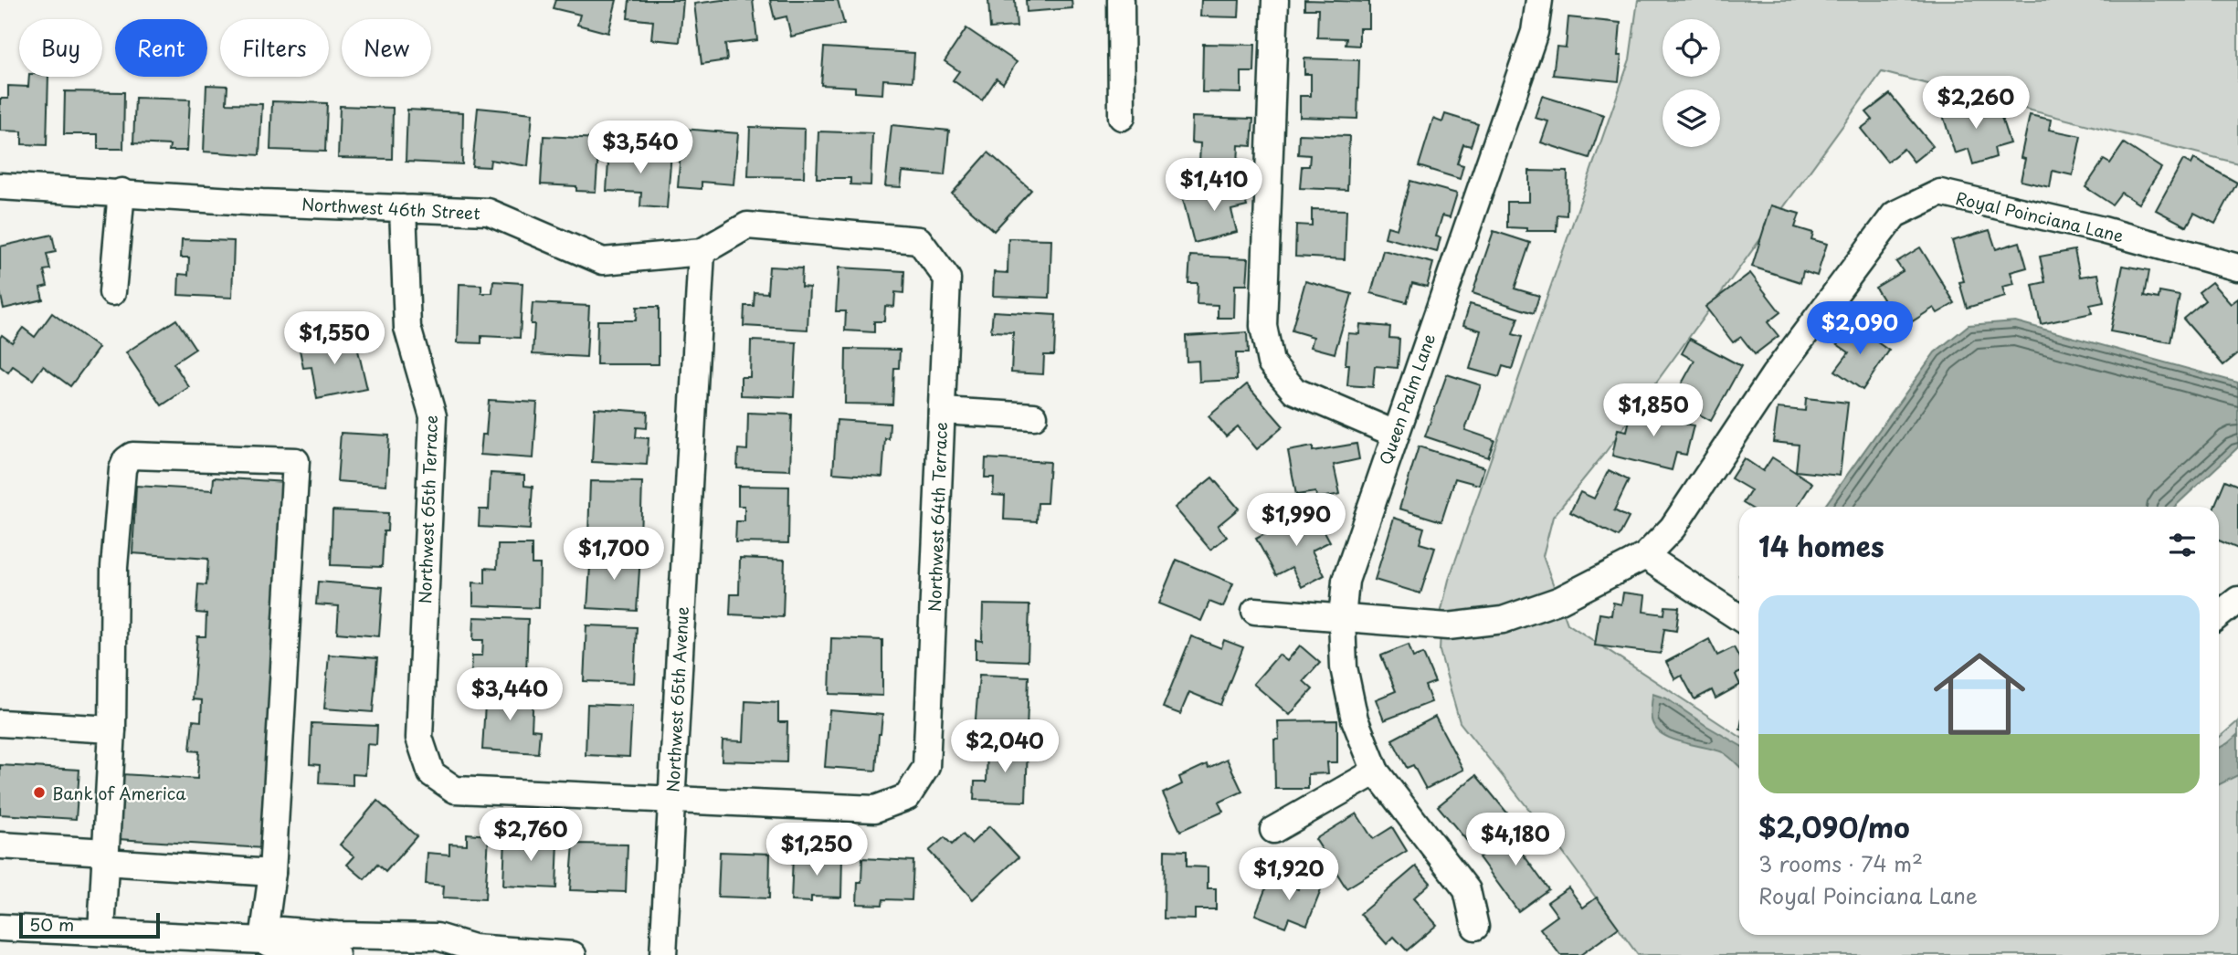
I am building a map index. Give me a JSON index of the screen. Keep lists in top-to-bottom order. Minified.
{"streets":{"street":["Northwest 46th Street","Royal Poinciana Lane","Queen Palm Lane","Northwest 65th Terrace","Northwest 64th Terrace","Northwest 65th Avenue"]},"crossings":[["Northwest 46th Street","Northwest 65th Terrace"],["Northwest 46th Street","Northwest 64th Terrace"],["Northwest 46th Street","Northwest 65th Avenue"],["Royal Poinciana Lane","Queen Palm Lane"],["Northwest 65th Terrace","Northwest 64th Terrace"],["Northwest 65th Terrace","Northwest 65th Avenue"],["Northwest 64th Terrace","Northwest 65th Avenue"]],"places":["Bank of America"],"scale_bar":"50 m","page":{"chip":["Buy","Rent","Filters","New"],"price":["$2,260","$3,540","$1,410","$2,090","$1,550","$1,850","$1,990","$1,700","$3,440","$2,040","$2,760","$4,180","$1,250","$1,920"],"heading":"14 homes","list":[{"name":"$2,090/mo","note":"3 rooms · 74 m² · Royal Poinciana Lane"}],"scale":"50 m"}}
